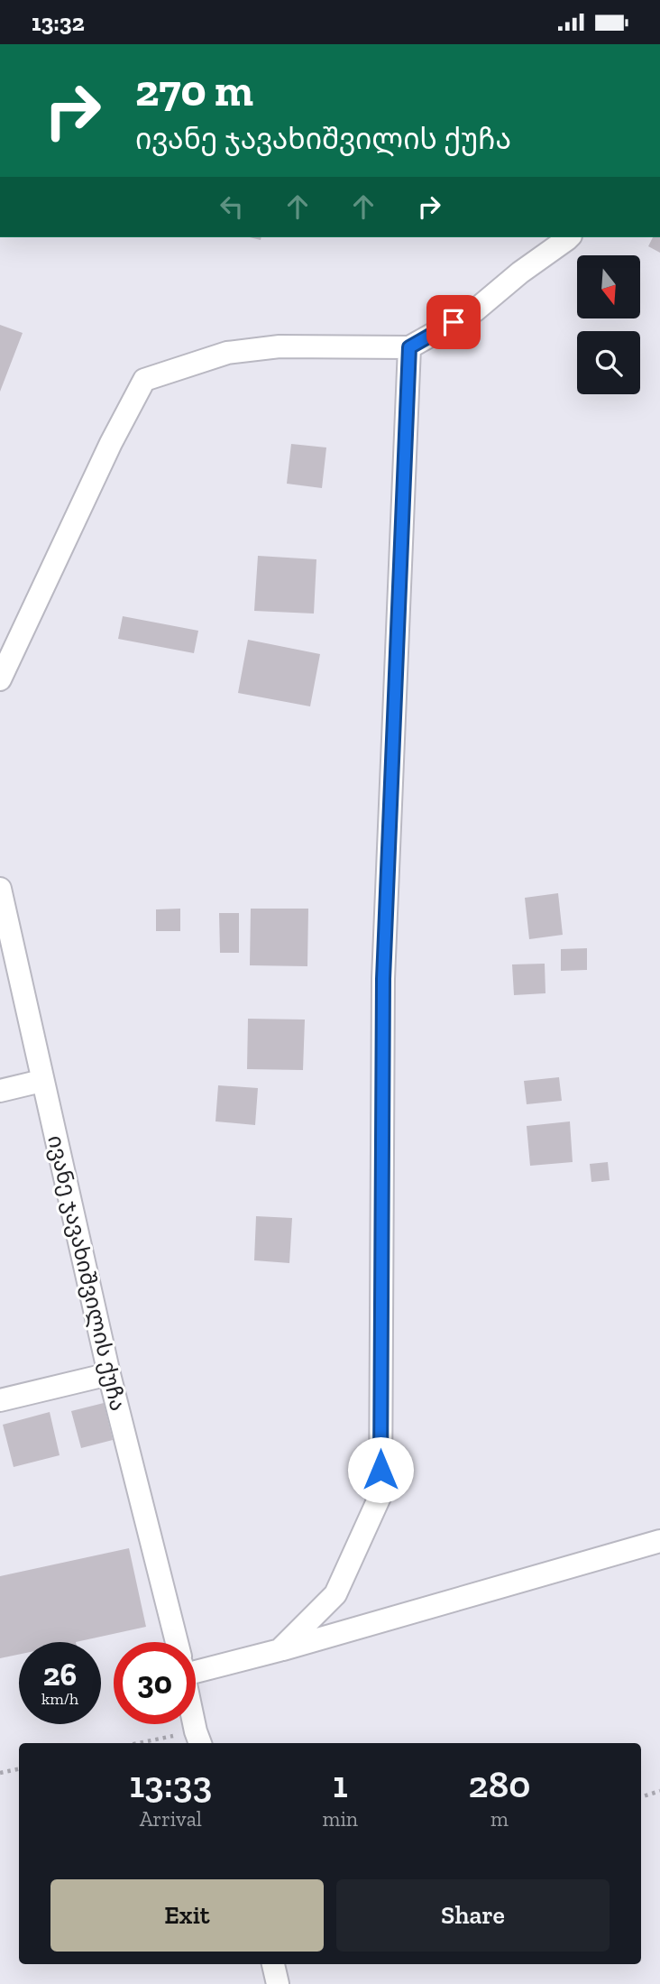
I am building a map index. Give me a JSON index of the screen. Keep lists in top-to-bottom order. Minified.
{"streets":{"street":["ივანე ჯავახიშვილის ქუჩა"]},"north":"bottom","page":{"status":"13:32","turn":["270 m","ივანე ჯავახიშვილის ქუჩა"],"speed":"26 km/h","limit":"30","eta":["13:33","Arrival","1","min","280","m"],"buttons":["Exit","Share"]}}
